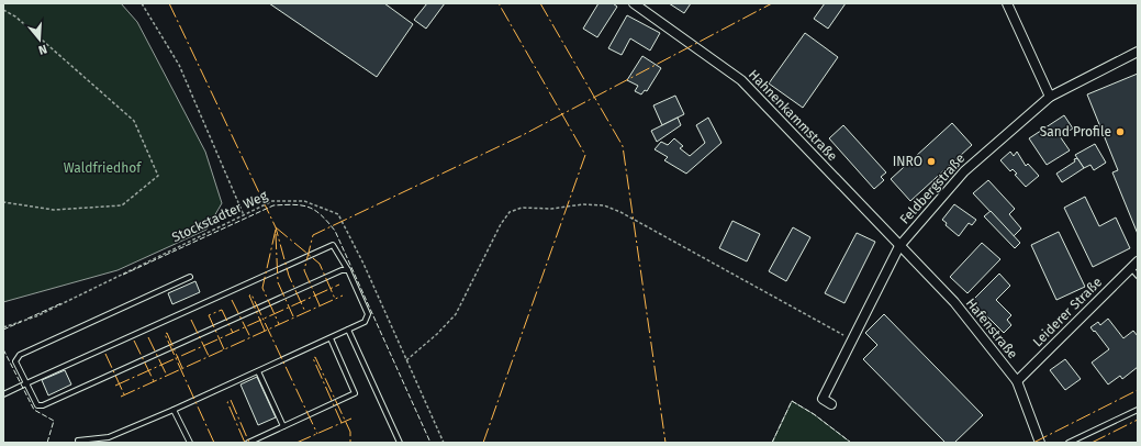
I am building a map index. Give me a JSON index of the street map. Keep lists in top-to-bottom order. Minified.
{"streets":{"street":["Hahnenkammstraße","Feldbergstraße","Leiderer Straße","Hafenstraße"],"path":["Stockstadter Weg"]},"crossings":[["Hahnenkammstraße","Feldbergstraße"],["Hahnenkammstraße","Hafenstraße"],["Feldbergstraße","Hafenstraße"],["Leiderer Straße","Hafenstraße"]],"parks":["Waldfriedhof"],"places":["Sand Profile","INRO"],"north":"bottom"}
